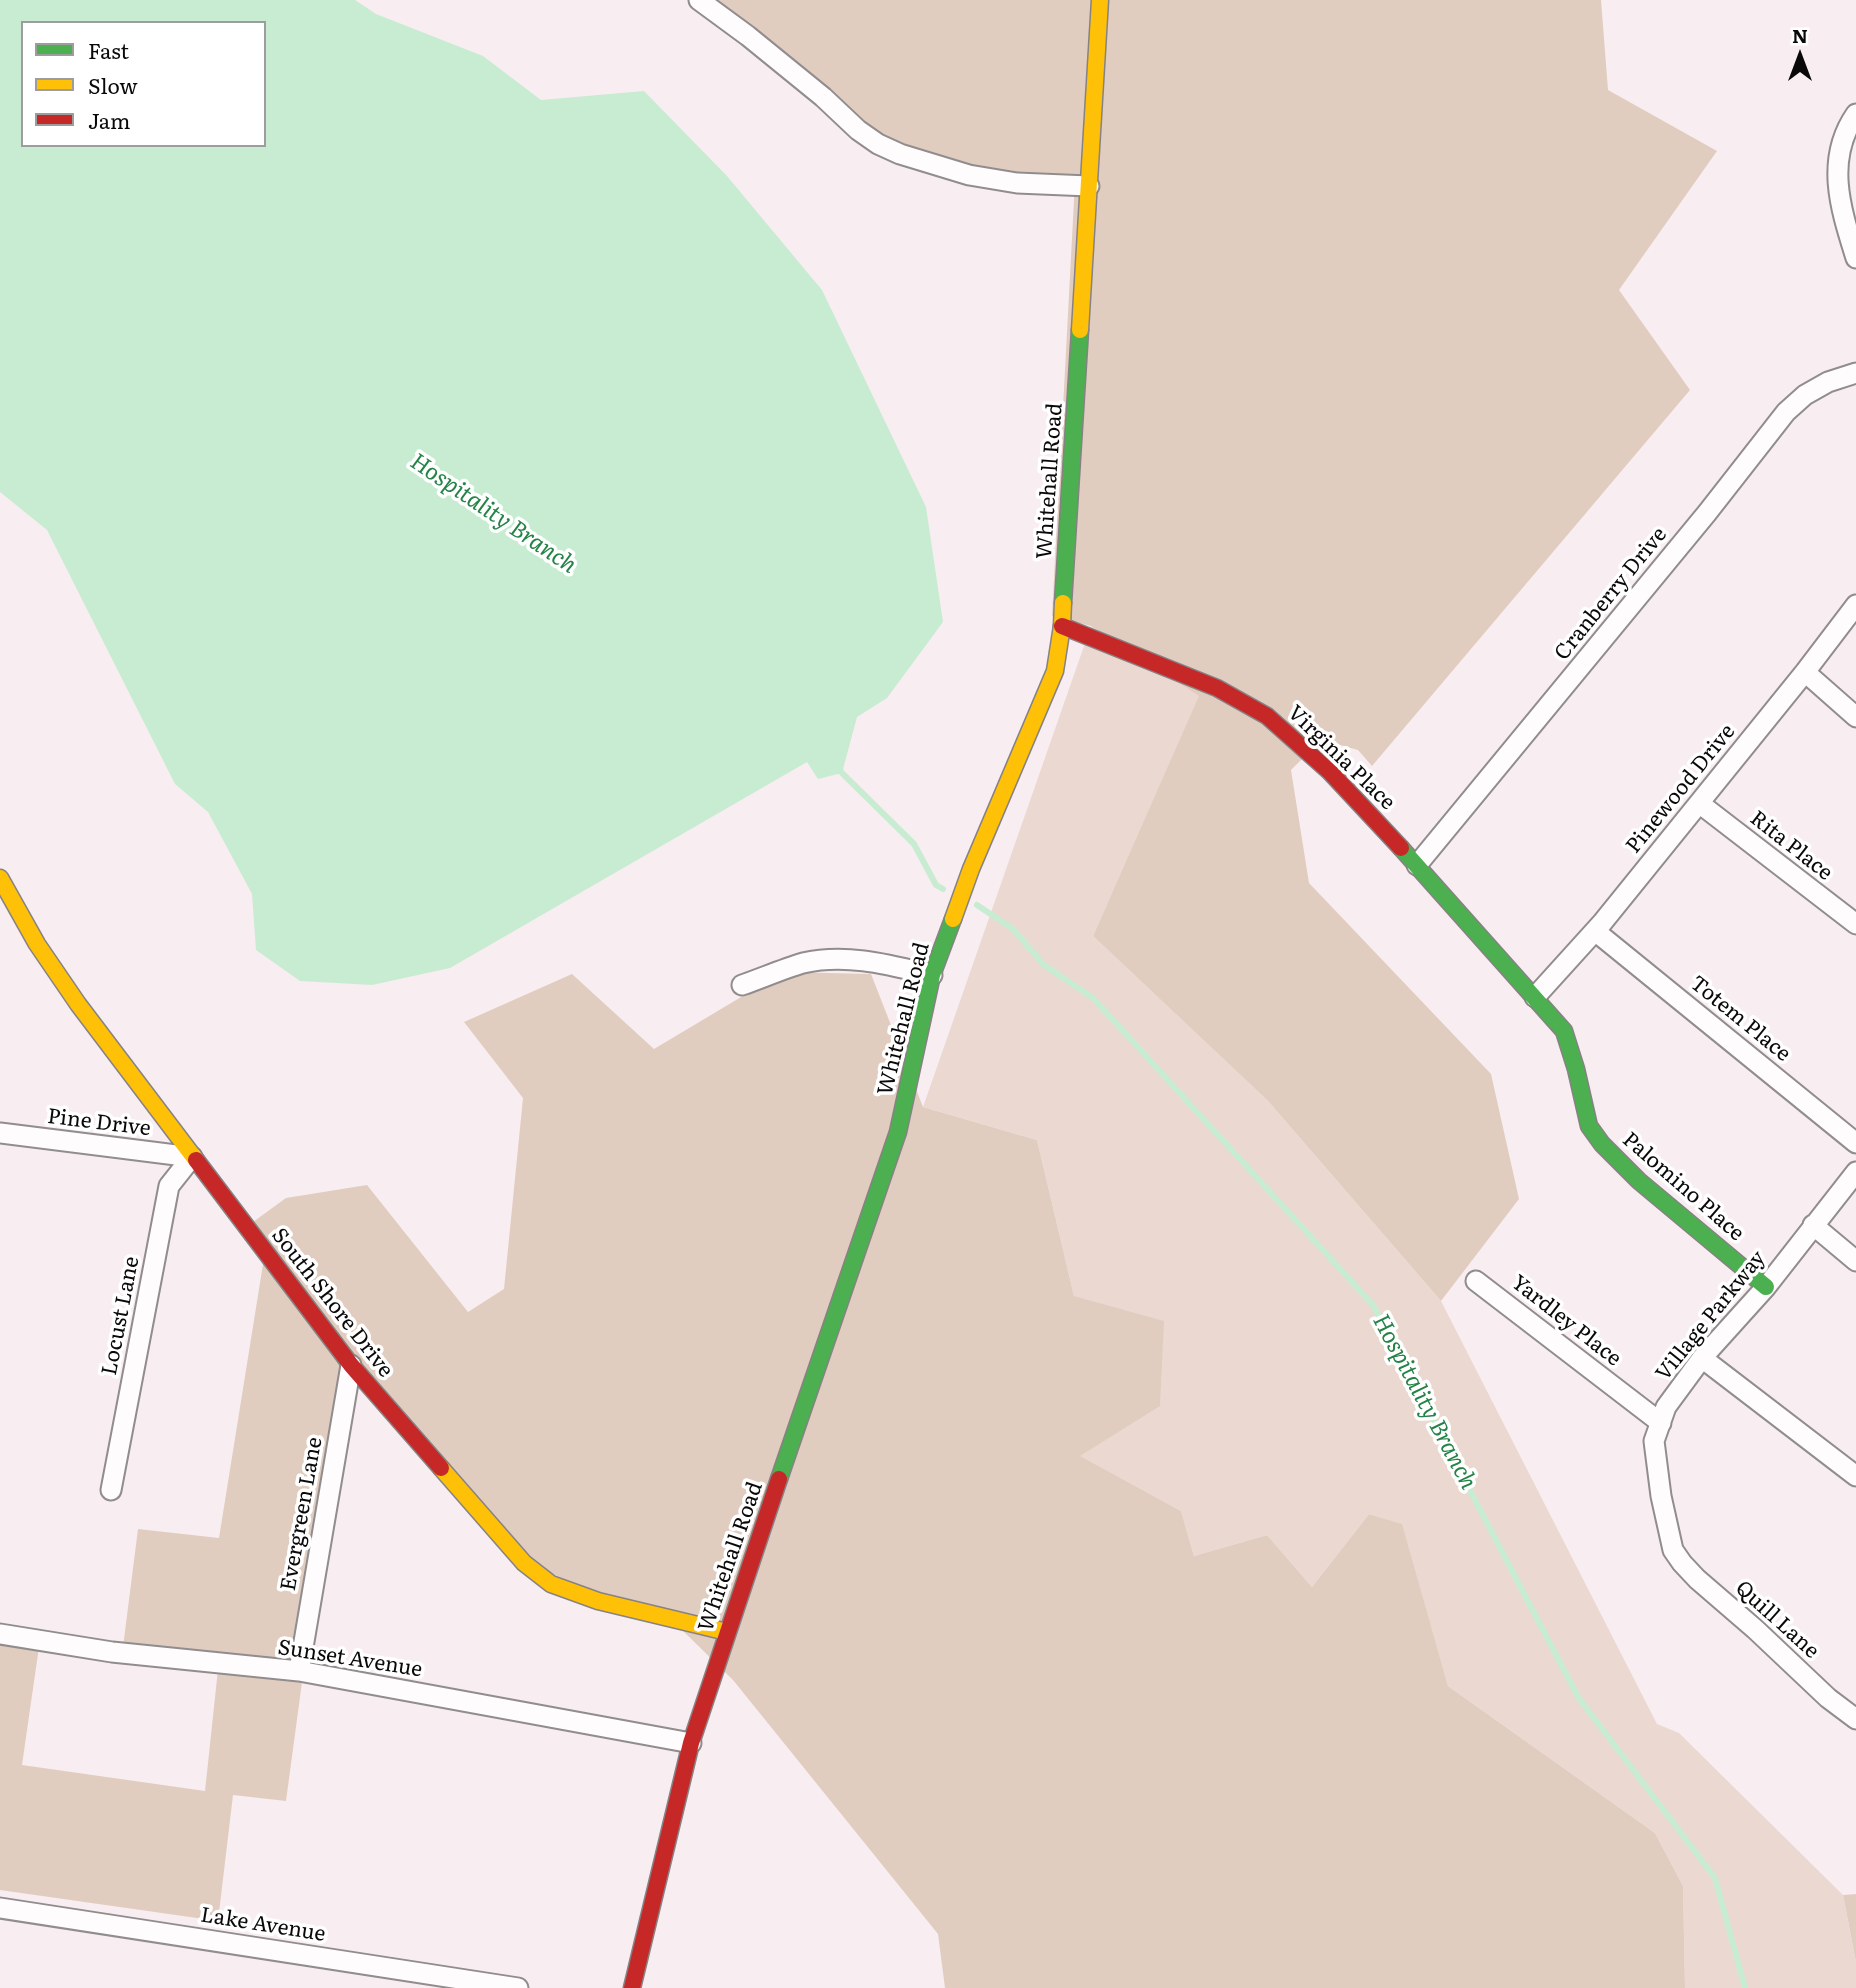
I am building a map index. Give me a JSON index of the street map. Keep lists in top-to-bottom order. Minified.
{"streets":{"street":["Whitehall Road","Cranberry Drive","Virginia Place","Pinewood Drive","Rita Place","Totem Place","Pine Drive","Palomino Place","South Shore Drive","Locust Lane","Village Parkway","Yardley Place","Evergreen Lane","Quill Lane","Sunset Avenue","Lake Avenue"]},"crossings":[["Whitehall Road","Virginia Place"],["Whitehall Road","South Shore Drive"],["Whitehall Road","Sunset Avenue"],["Cranberry Drive","Virginia Place"],["Virginia Place","Pinewood Drive"],["Virginia Place","Palomino Place"],["Pinewood Drive","Rita Place"],["Pinewood Drive","Totem Place"],["Pinewood Drive","Palomino Place"],["Pine Drive","South Shore Drive"],["Pine Drive","Locust Lane"],["Palomino Place","Village Parkway"],["South Shore Drive","Locust Lane"],["South Shore Drive","Evergreen Lane"],["Village Parkway","Yardley Place"],["Village Parkway","Quill Lane"],["Evergreen Lane","Sunset Avenue"]],"water":["Hospitality Branch"],"legend":["Fast","Slow","Jam"],"north":"top"}
